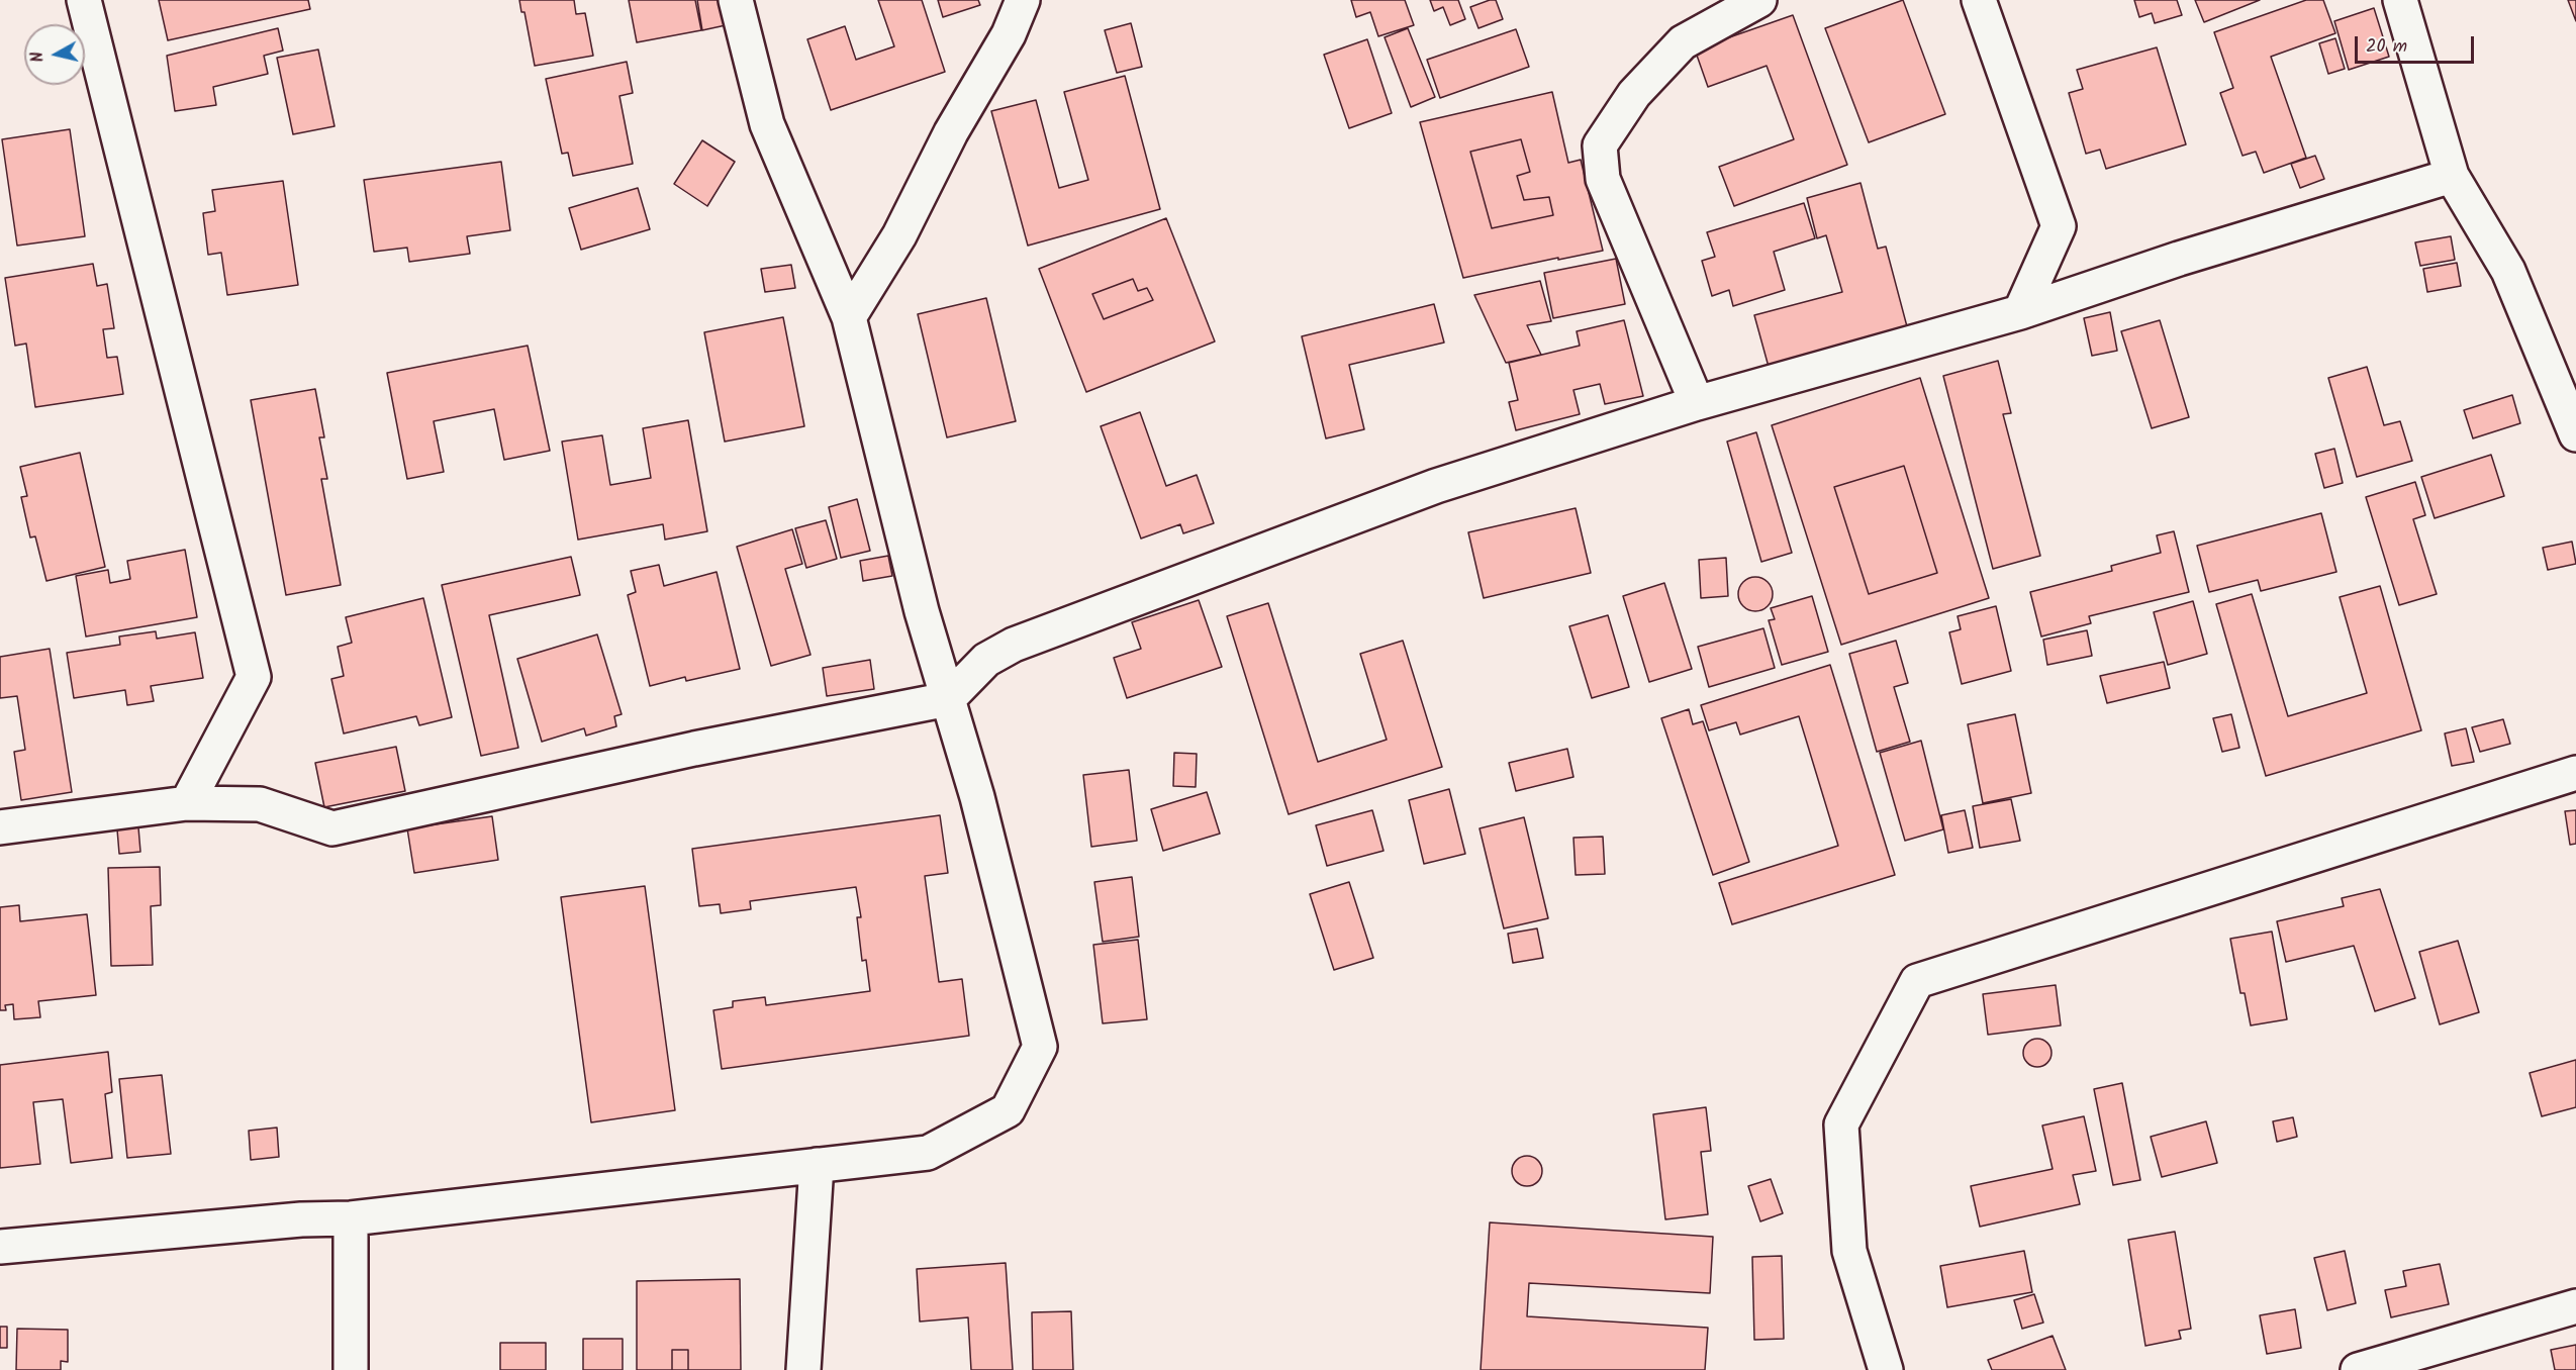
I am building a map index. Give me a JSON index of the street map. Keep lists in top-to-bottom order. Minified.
{"scale_bar":"20 m","north":"left"}
